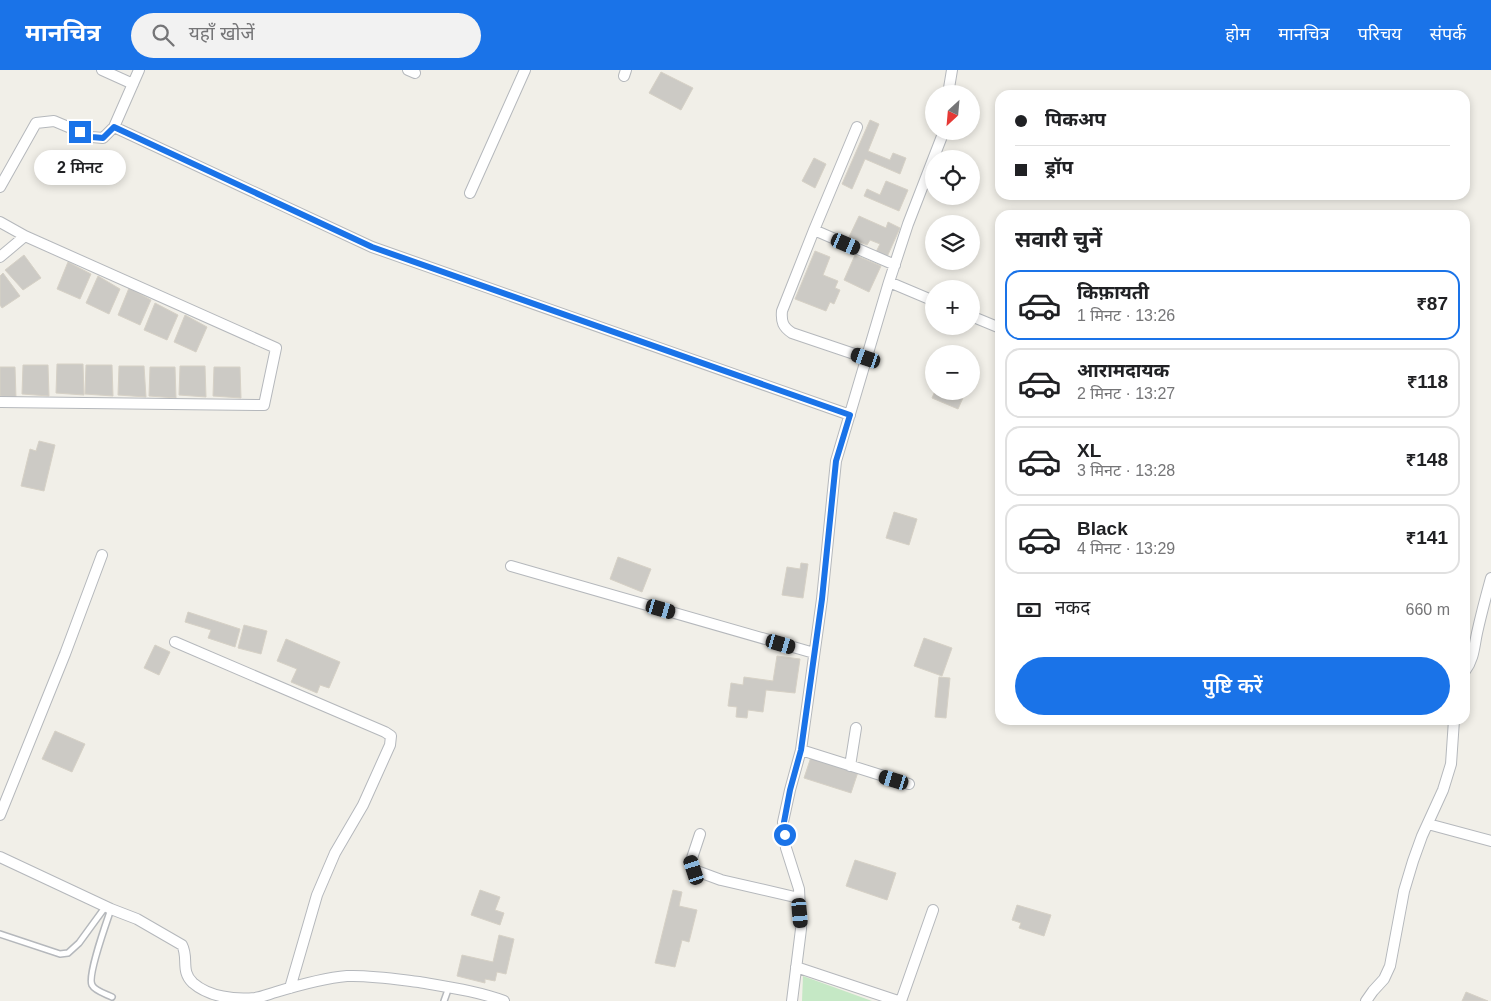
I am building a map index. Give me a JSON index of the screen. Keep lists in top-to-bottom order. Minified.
{"north":"bottom left","page":{"header":"मानचित्र","search":"यहाँ खोजें","nav":["होम","मानचित्र","परिचय","संपर्क"],"map_buttons":["+","−"],"banner":["पिकअप","ड्रॉप"],"bubble":"2 मिनट","heading":"सवारी चुनें","list":[{"name":"किफ़ायती","note":"1 मिनट · 13:26","value":"₹87"},{"name":"आरामदायक","note":"2 मिनट · 13:27","value":"₹118"},{"name":"XL","note":"3 मिनट · 13:28","value":"₹148"},{"name":"Black","note":"4 मिनट · 13:29","value":"₹141"}],"pay":["नकद","660 m"],"buttons":"पुष्टि करें"}}
